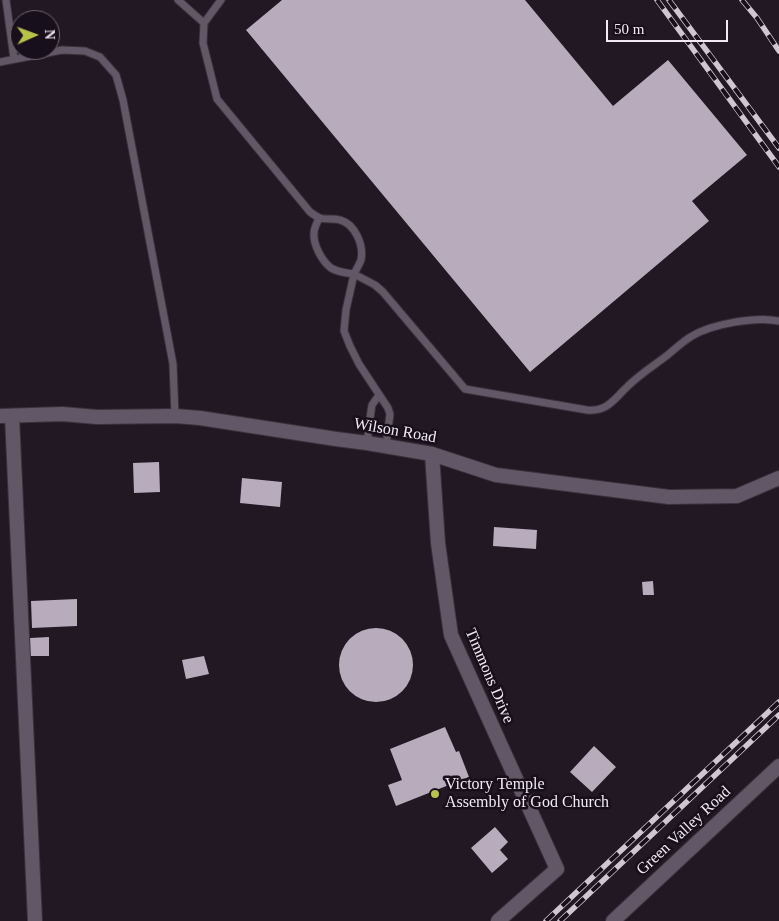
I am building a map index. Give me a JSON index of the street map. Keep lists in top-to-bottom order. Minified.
{"streets":{"street":["Wilson Road","Timmons Drive","Green Valley Road"]},"crossings":[["Wilson Road","Timmons Drive"]],"places":["Victory Temple Assembly of God Church"],"scale_bar":"50 m","north":"right"}
